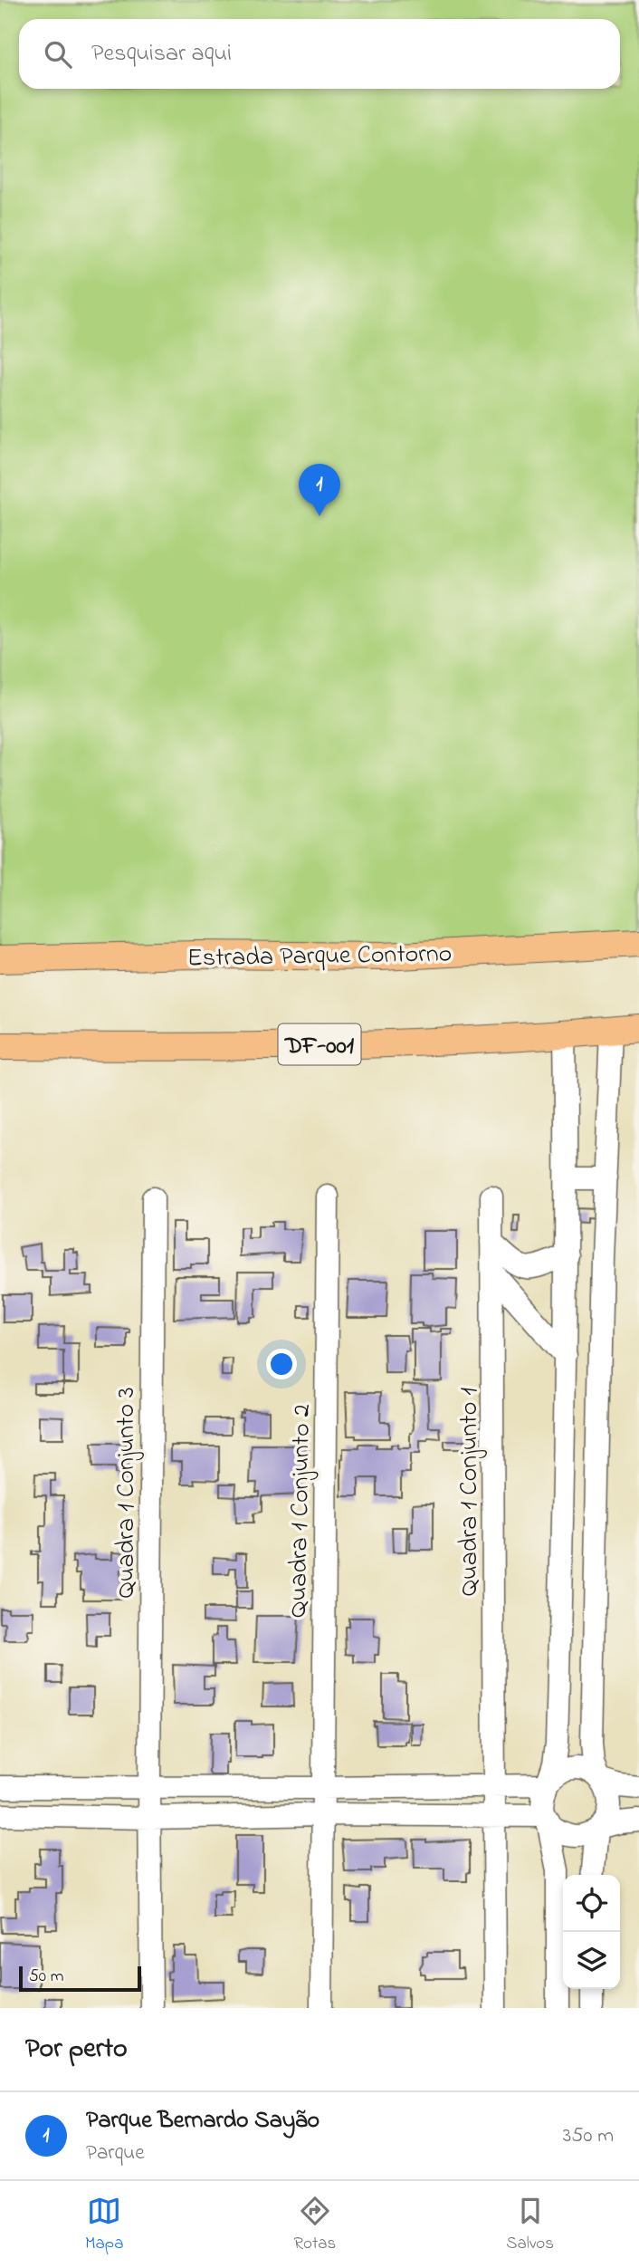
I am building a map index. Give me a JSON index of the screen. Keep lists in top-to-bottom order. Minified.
{"streets":{"main road":["Estrada Parque Contorno","DF-001"],"street":["Quadra 1 Conjunto 1","Quadra 1 Conjunto 3","Quadra 1 Conjunto 2"]},"scale_bar":"50 m","page":{"search":"Pesquisar aqui","pins":"1","scale":"50 m","heading":"Por perto","list":[{"mark":"1","name":"Parque Bernardo Sayão","note":"Parque","value":"350 m"}],"nav":["Mapa","Rotas","Salvos"]}}
